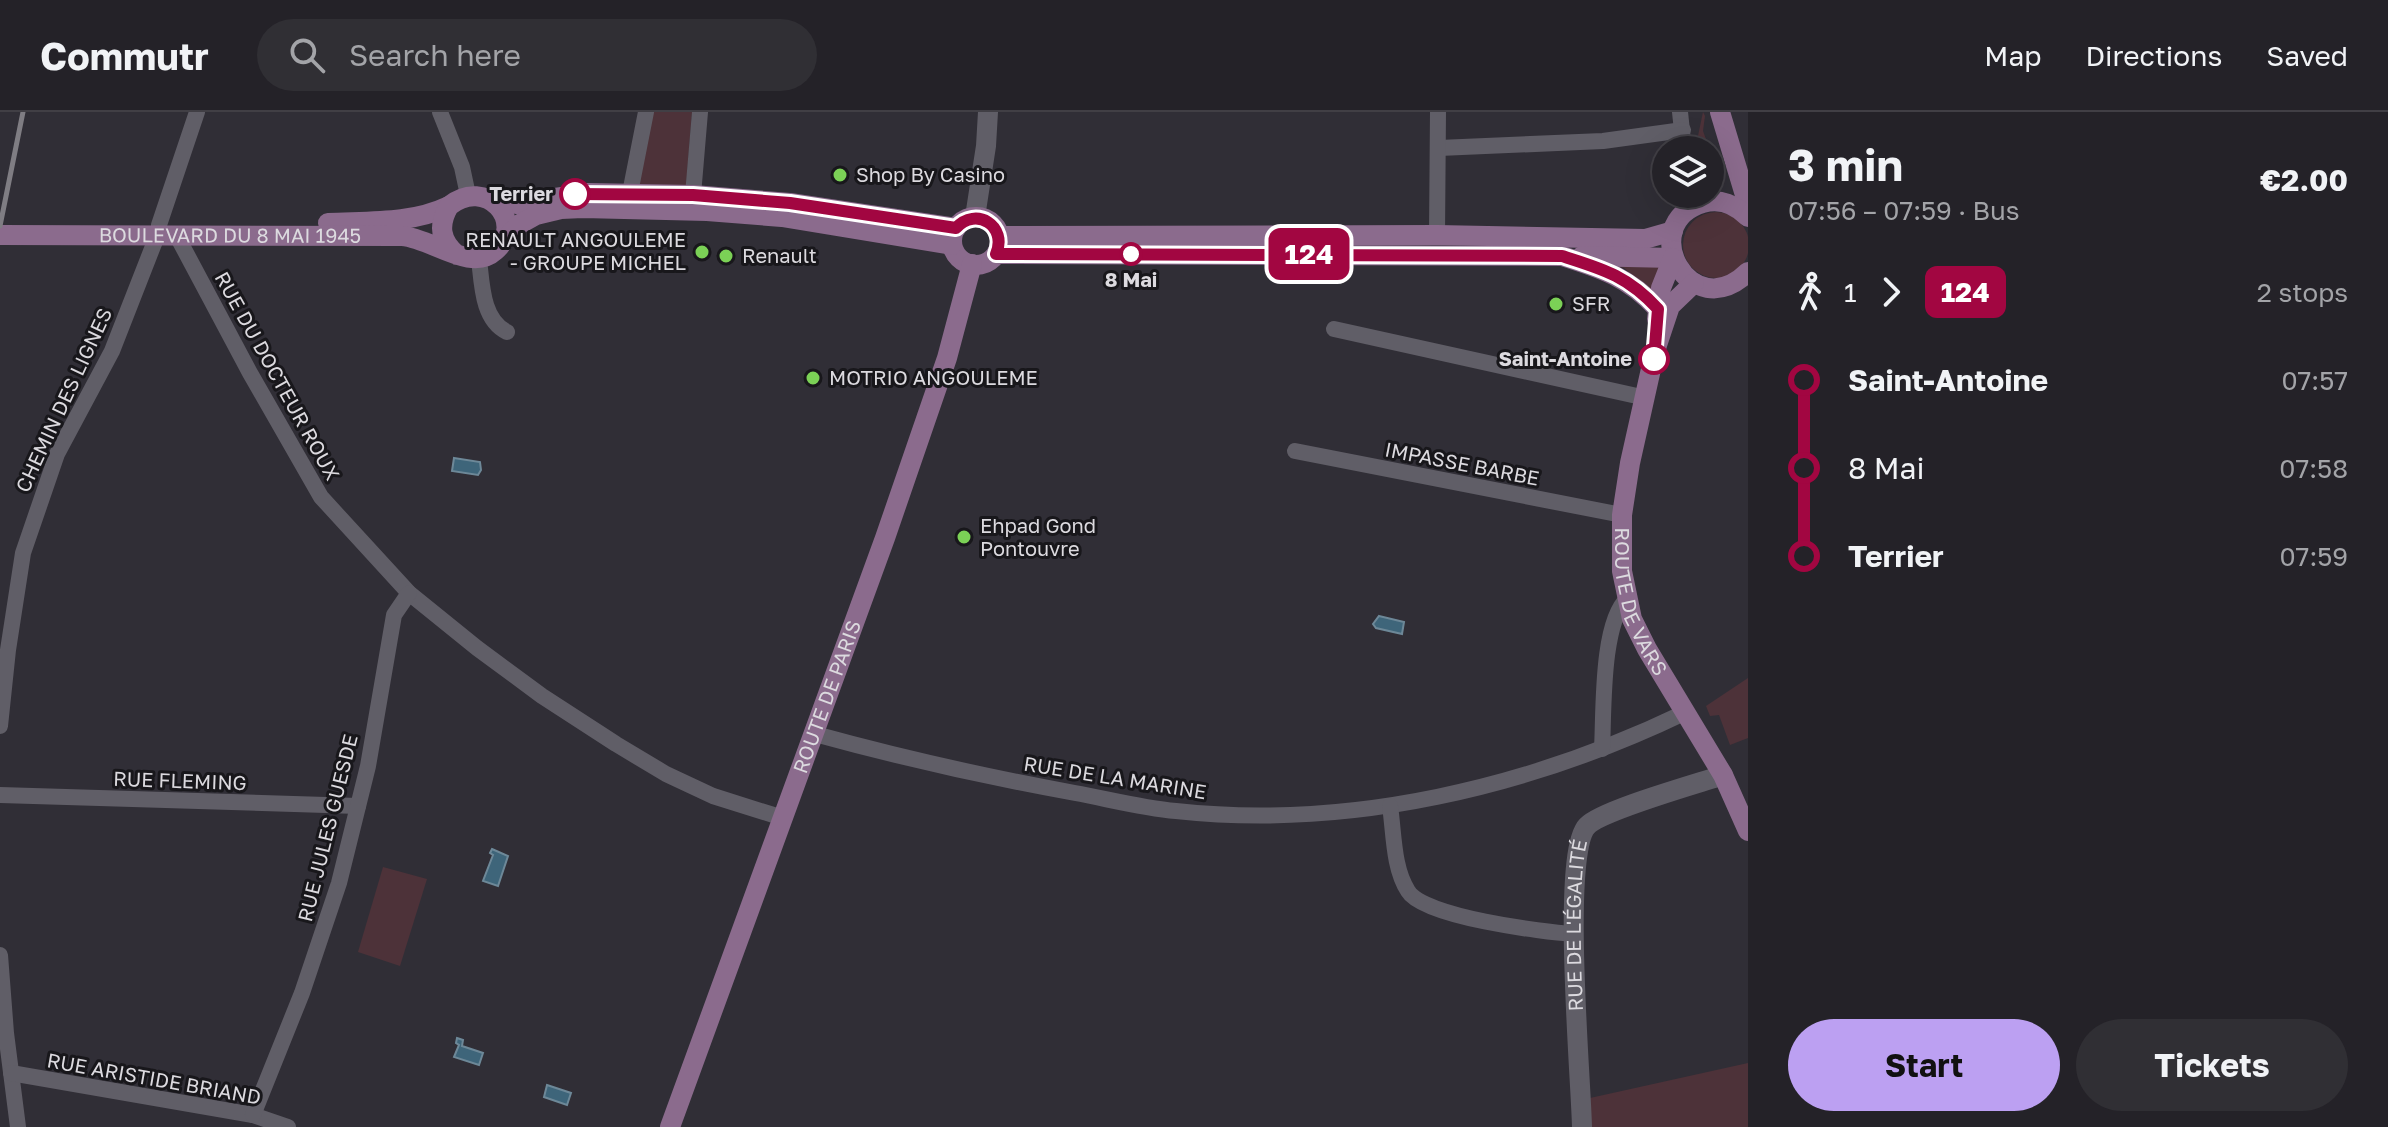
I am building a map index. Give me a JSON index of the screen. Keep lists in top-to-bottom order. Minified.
{"streets":{"main road":["BOULEVARD DU 8 MAI 1945","ROUTE DE VARS","ROUTE DE PARIS"],"street":["RUE DU DOCTEUR ROUX","CHEMIN DES LIGNES","IMPASSE BARBE","RUE DE LA MARINE","RUE FLEMING","RUE JULES GUESDE","RUE DE L'ÉGALITÉ","RUE ARISTIDE BRIAND"]},"crossings":[["BOULEVARD DU 8 MAI 1945","RUE DU DOCTEUR ROUX"],["BOULEVARD DU 8 MAI 1945","CHEMIN DES LIGNES"],["RUE DU DOCTEUR ROUX","CHEMIN DES LIGNES"],["RUE DU DOCTEUR ROUX","ROUTE DE PARIS"],["RUE DU DOCTEUR ROUX","RUE JULES GUESDE"],["IMPASSE BARBE","ROUTE DE VARS"],["ROUTE DE VARS","RUE DE LA MARINE"],["ROUTE DE VARS","RUE DE L'ÉGALITÉ"],["ROUTE DE PARIS","RUE DE LA MARINE"],["RUE FLEMING","RUE JULES GUESDE"],["RUE JULES GUESDE","RUE ARISTIDE BRIAND"]],"places":["Shop By Casino","Terrier","RENAULT ANGOULEME - GROUPE MICHEL","8 Mai","Renault","SFR","Saint-Antoine","MOTRIO ANGOULEME","Ehpad Gond Pontouvre"],"lines":["bus line 124"],"page":{"header":"Commutr","search":"Search here","nav":["Map","Directions","Saved"],"on_map":"124","heading":["3 min","07:56 – 07:59 · Bus","€2.00"],"legs":["1","124","2 stops"],"list":[{"name":"Saint-Antoine","value":"07:57"},{"name":"8 Mai","value":"07:58"},{"name":"Terrier","value":"07:59"}],"buttons":["Start","Tickets"]}}
